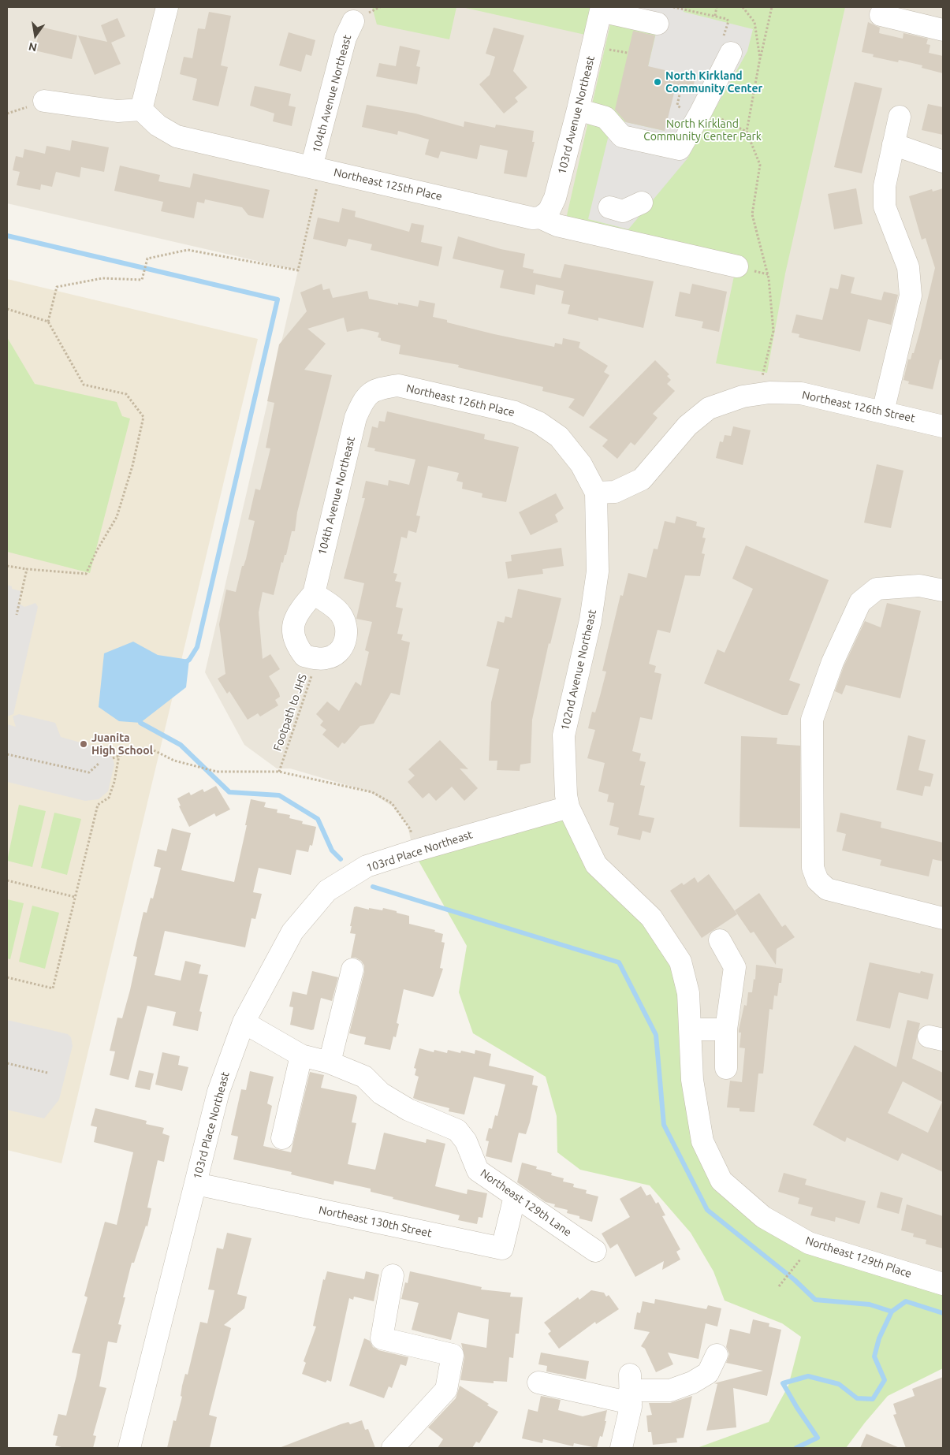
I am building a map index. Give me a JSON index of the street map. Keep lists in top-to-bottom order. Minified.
{"streets":{"street":["104th Avenue Northeast","103rd Avenue Northeast","Northeast 125th Place","Northeast 126th Place","Northeast 126th Street","102nd Avenue Northeast","103rd Place Northeast","Northeast 129th Lane","Northeast 130th Street","Northeast 129th Place"],"path":["Footpath to JHS"]},"crossings":[["104th Avenue Northeast","Northeast 125th Place"],["104th Avenue Northeast","Northeast 126th Place"],["104th Avenue Northeast","Footpath to JHS"],["103rd Avenue Northeast","Northeast 125th Place"],["Northeast 126th Place","Northeast 126th Street"],["Northeast 126th Place","102nd Avenue Northeast"],["Northeast 126th Street","102nd Avenue Northeast"],["102nd Avenue Northeast","103rd Place Northeast"],["102nd Avenue Northeast","Northeast 129th Place"],["103rd Place Northeast","Northeast 129th Lane"],["103rd Place Northeast","Northeast 130th Street"],["Northeast 129th Lane","Northeast 130th Street"]],"parks":["North Kirkland Community Center Park"],"places":["North Kirkland Community Center","Juanita High School"],"north":"bottom"}
